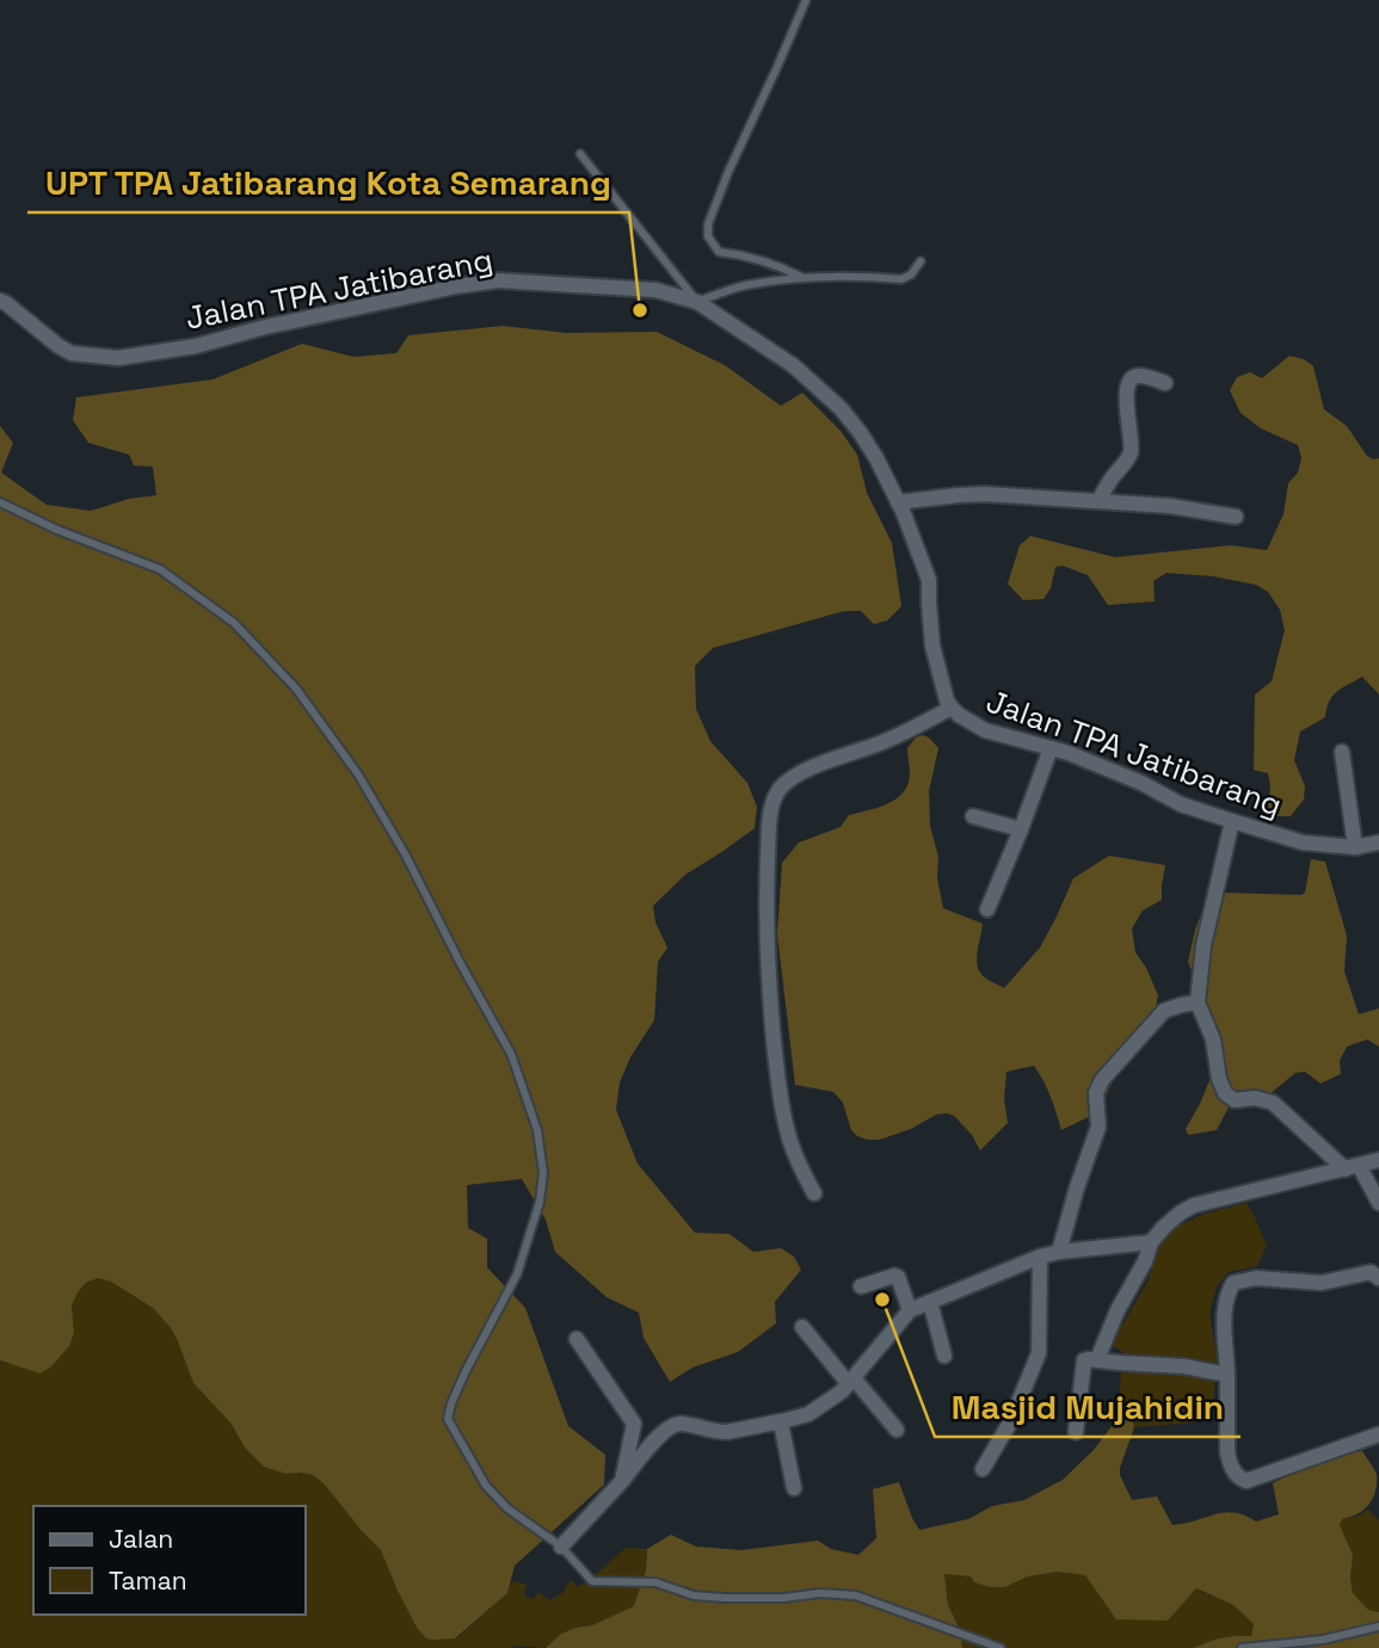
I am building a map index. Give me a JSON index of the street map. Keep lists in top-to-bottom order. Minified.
{"streets":{"street":["Jalan TPA Jatibarang"]},"places":["UPT TPA Jatibarang Kota Semarang","Masjid Mujahidin"],"legend":["Jalan","Taman"]}
